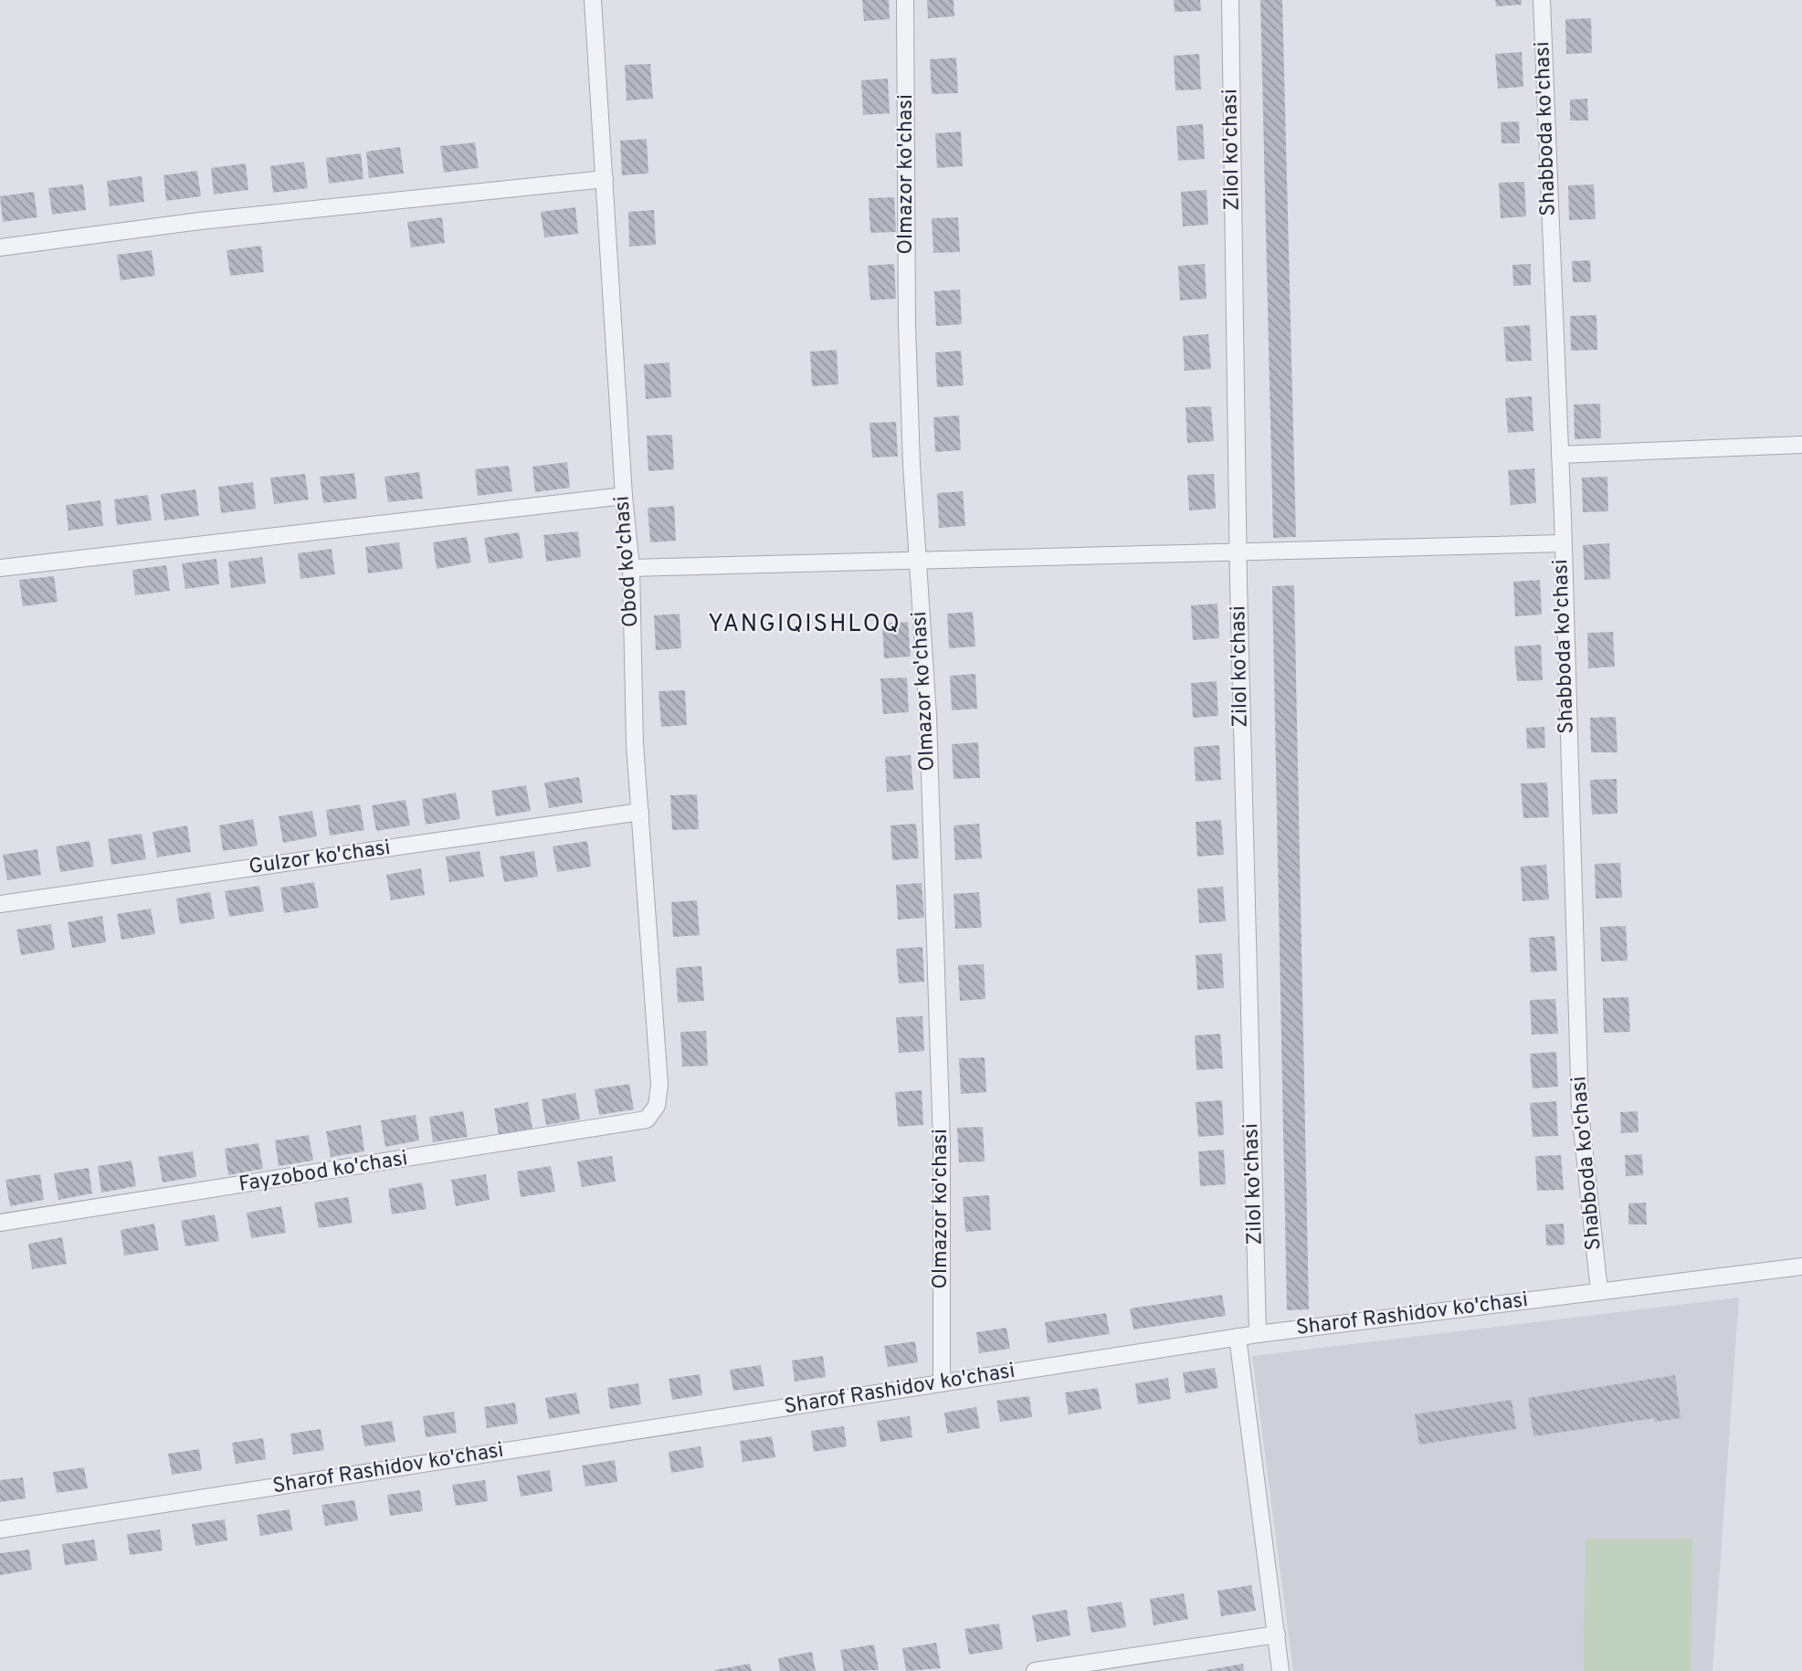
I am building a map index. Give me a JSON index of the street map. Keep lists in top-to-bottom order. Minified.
{"streets":{"street":["Shabboda ko'chasi","Zilol ko'chasi","Olmazor ko'chasi","Obod ko'chasi","Gulzor ko'chasi","Fayzobod ko'chasi","Sharof Rashidov ko'chasi"]},"crossings":[["Shabboda ko'chasi","Sharof Rashidov ko'chasi"],["Zilol ko'chasi","Sharof Rashidov ko'chasi"],["Olmazor ko'chasi","Sharof Rashidov ko'chasi"],["Obod ko'chasi","Gulzor ko'chasi"],["Obod ko'chasi","Fayzobod ko'chasi"]],"districts":["YANGIQISHLOQ"]}
